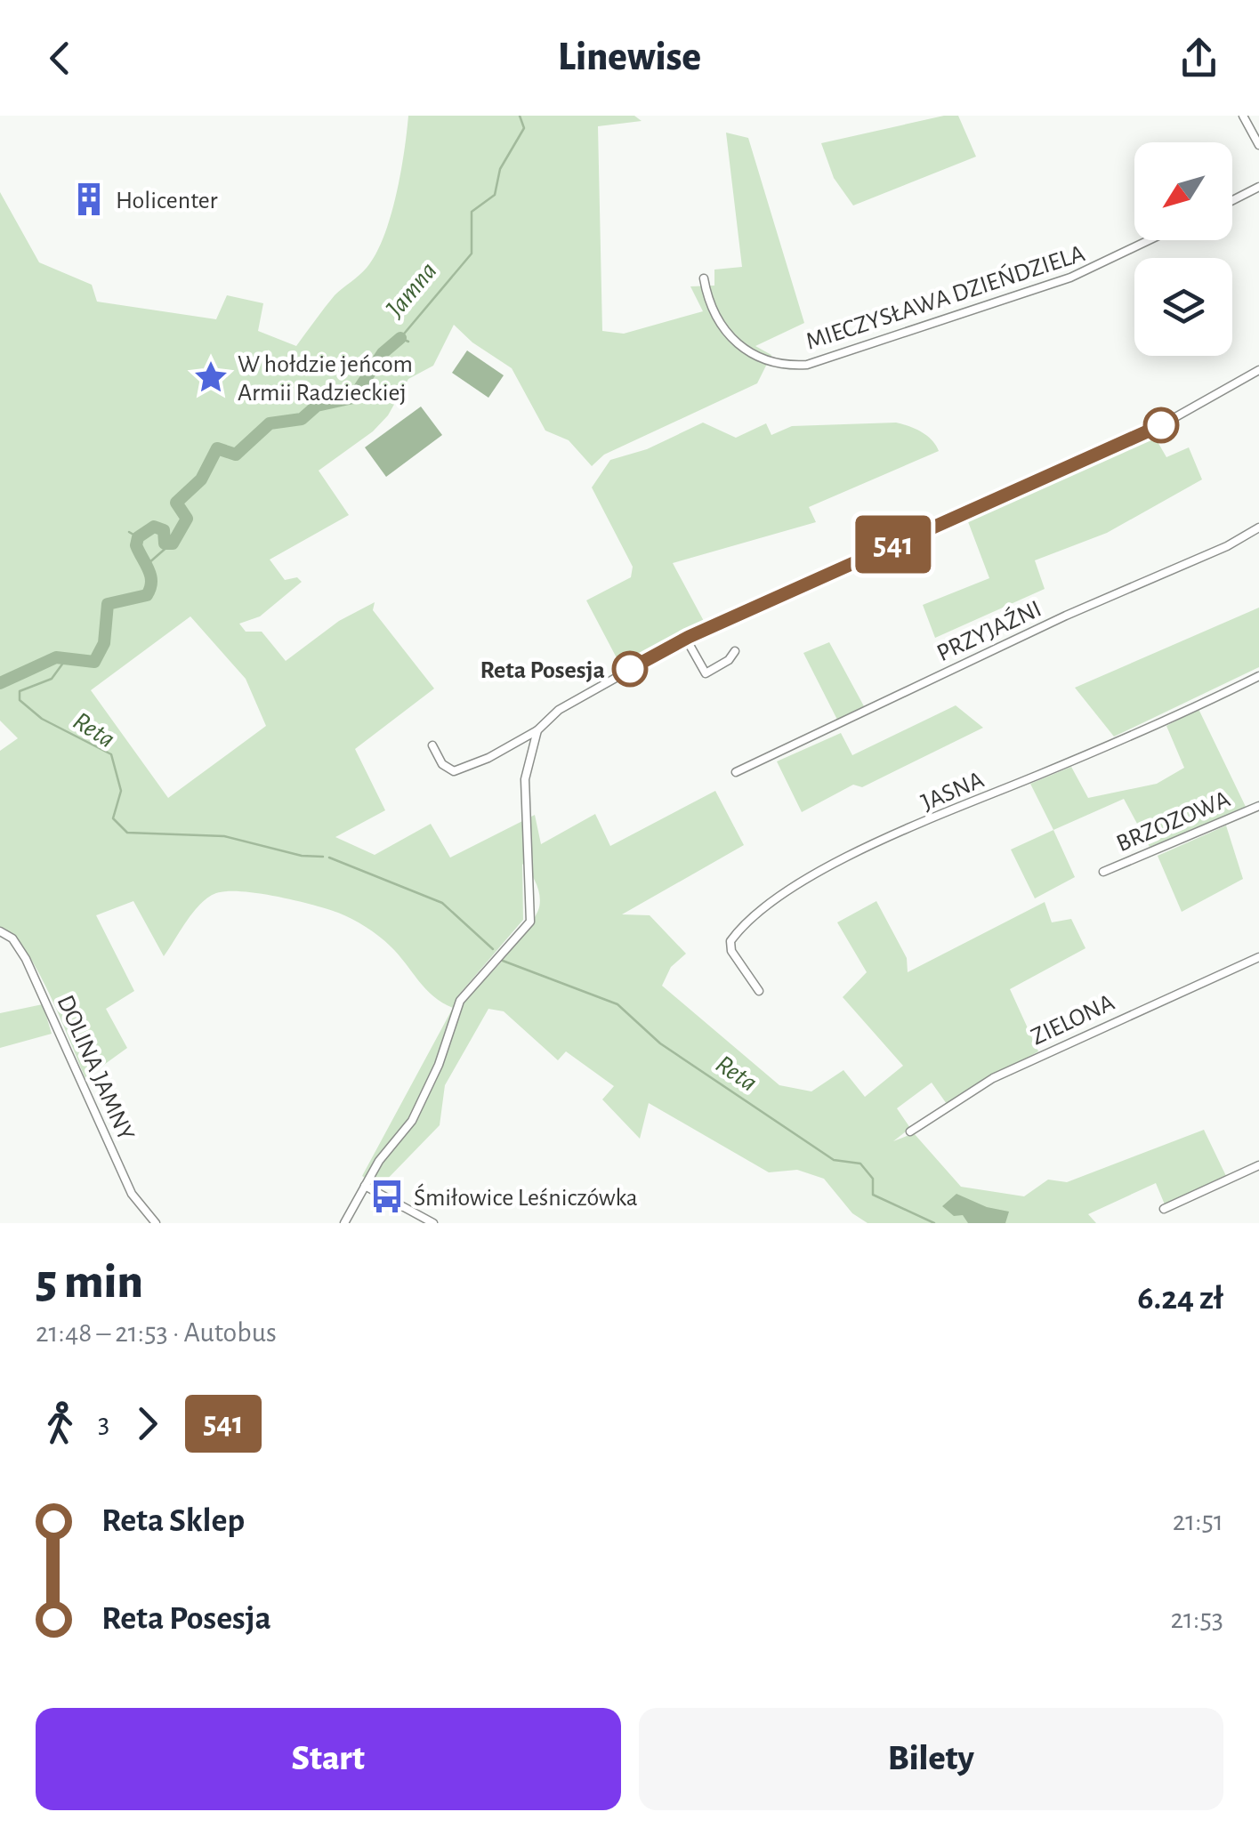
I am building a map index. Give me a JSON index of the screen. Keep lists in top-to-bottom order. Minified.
{"streets":{"street":["MIECZYSŁAWA DZIEŃDZIELA","PRZYJAŹNI","JASNA","BRZOZOWA","ZIELONA","DOLINA JAMNY"]},"water":["Jamna","Reta"],"places":{"building":["Holicenter"],"place":["W hołdzie jeńcom Armii Radzieckiej"],"other":["Reta Posesja"],"bus stop":["Śmiłowice Leśniczówka"]},"lines":["bus line 541"],"north":"bottom left","page":{"header":"Linewise","on_map":"541","heading":["5 min","21:48 – 21:53 · Autobus","6.24 zł"],"legs":["3","541"],"list":[{"name":"Reta Sklep","value":"21:51"},{"name":"Reta Posesja","value":"21:53"}],"buttons":["Start","Bilety"]}}
